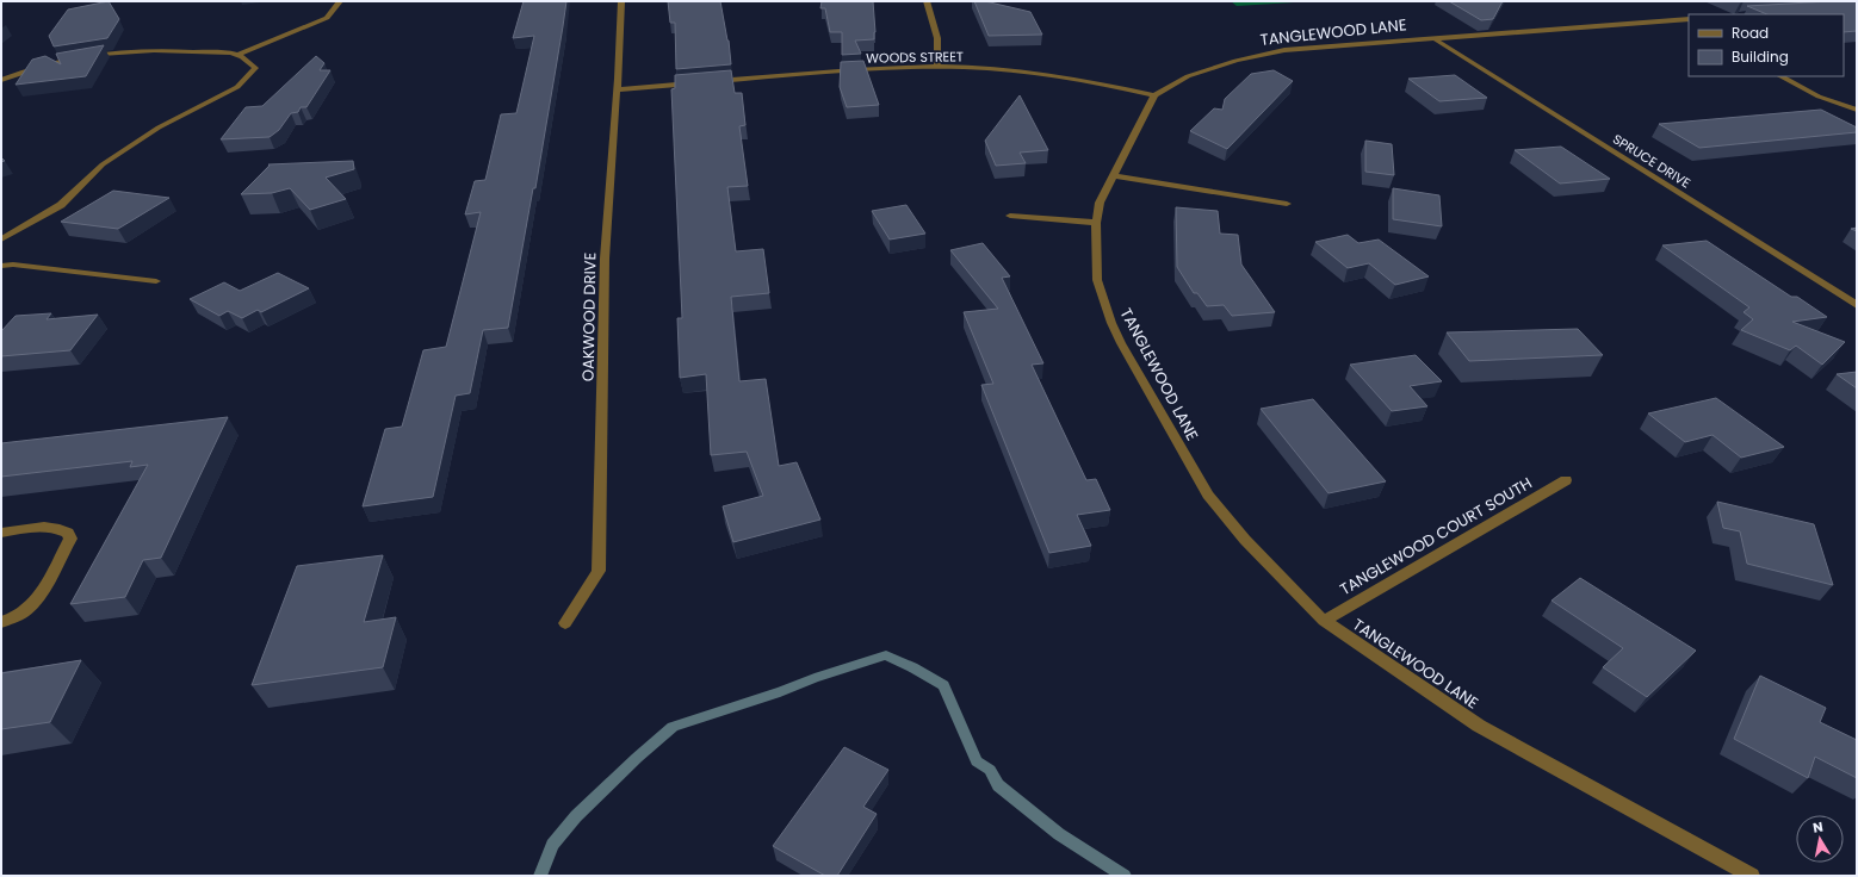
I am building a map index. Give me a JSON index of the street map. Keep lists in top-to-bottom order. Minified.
{"streets":{"street":["TANGLEWOOD LANE","WOODS STREET","SPRUCE DRIVE","OAKWOOD DRIVE","TANGLEWOOD COURT SOUTH"]},"crossings":[["TANGLEWOOD LANE","WOODS STREET"],["TANGLEWOOD LANE","SPRUCE DRIVE"],["TANGLEWOOD LANE","TANGLEWOOD COURT SOUTH"]],"legend":["Road","Building"],"north":"top"}
